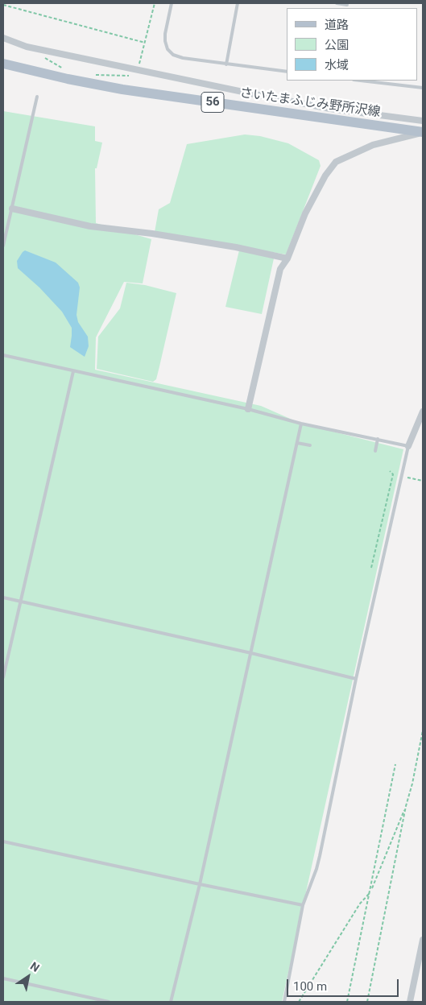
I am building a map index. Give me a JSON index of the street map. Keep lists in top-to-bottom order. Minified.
{"streets":{"main road":["56","さいたまふじみ野所沢線"]},"legend":["道路","公園","水域"],"scale_bar":"100 m","north":"top right"}
